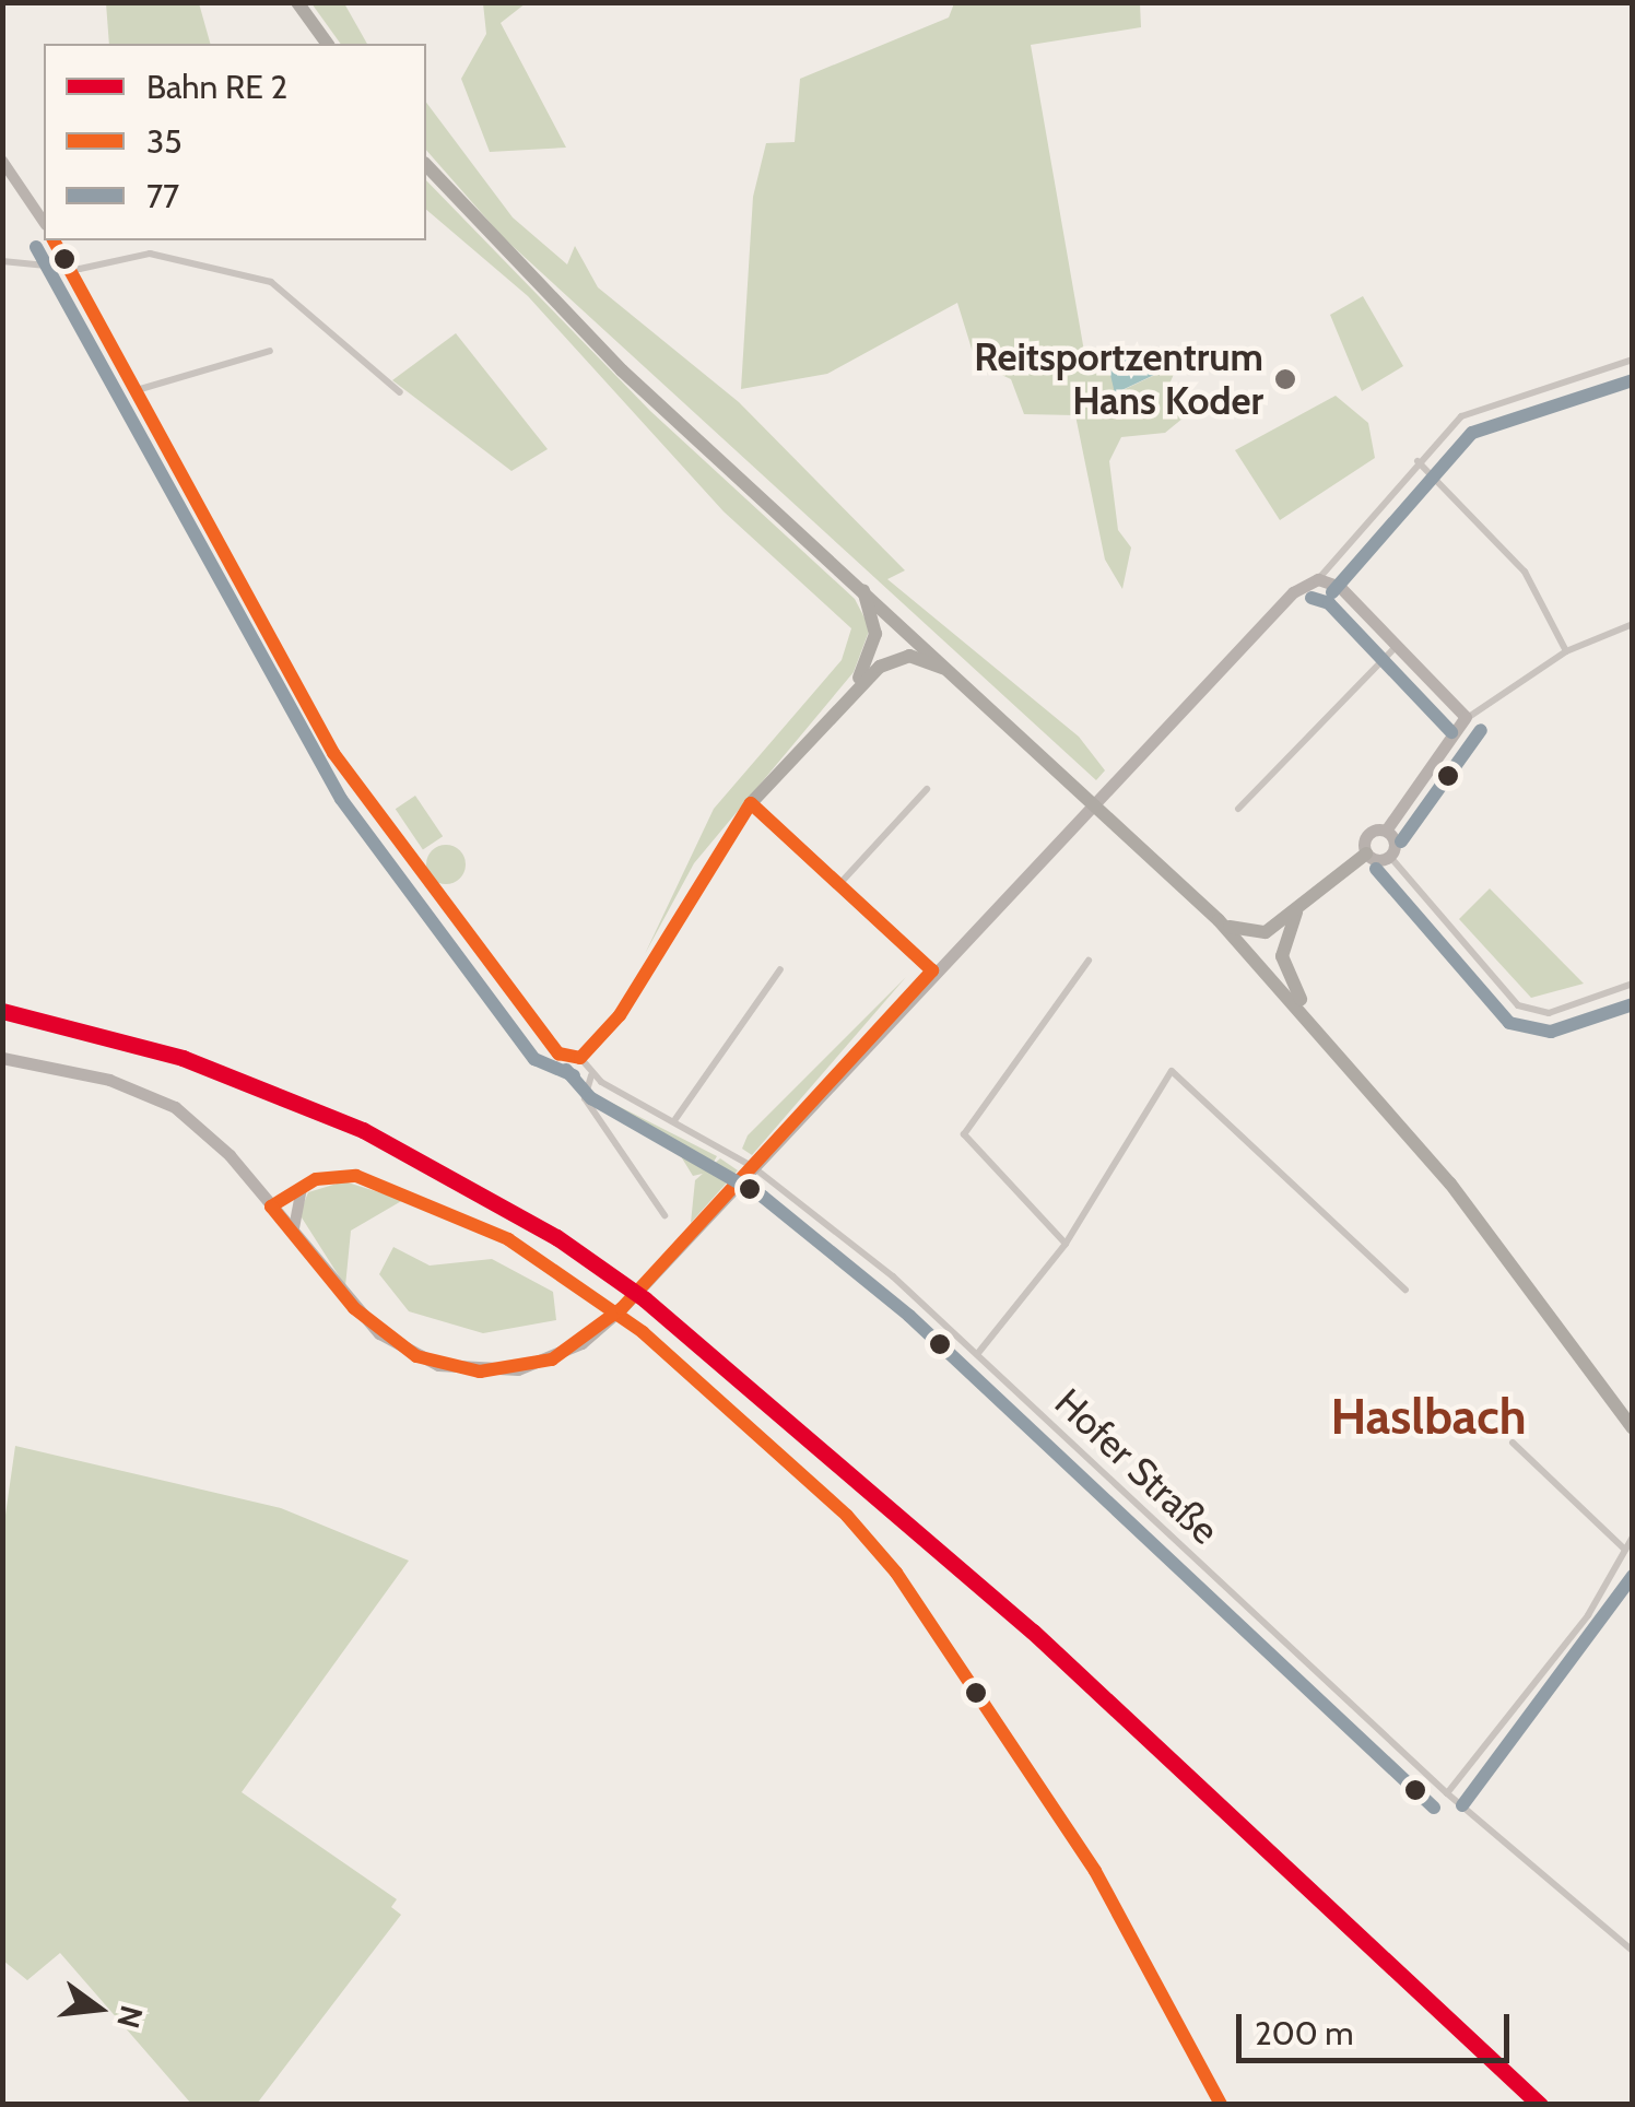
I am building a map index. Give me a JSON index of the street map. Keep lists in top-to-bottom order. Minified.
{"streets":{"street":["Hofer Straße"]},"districts":["Haslbach"],"places":["Reitsportzentrum Hans Koder"],"lines":["transit line 35","transit line 77"],"legend":["Bahn RE 2","35","77"],"scale_bar":"200 m","north":"right"}
